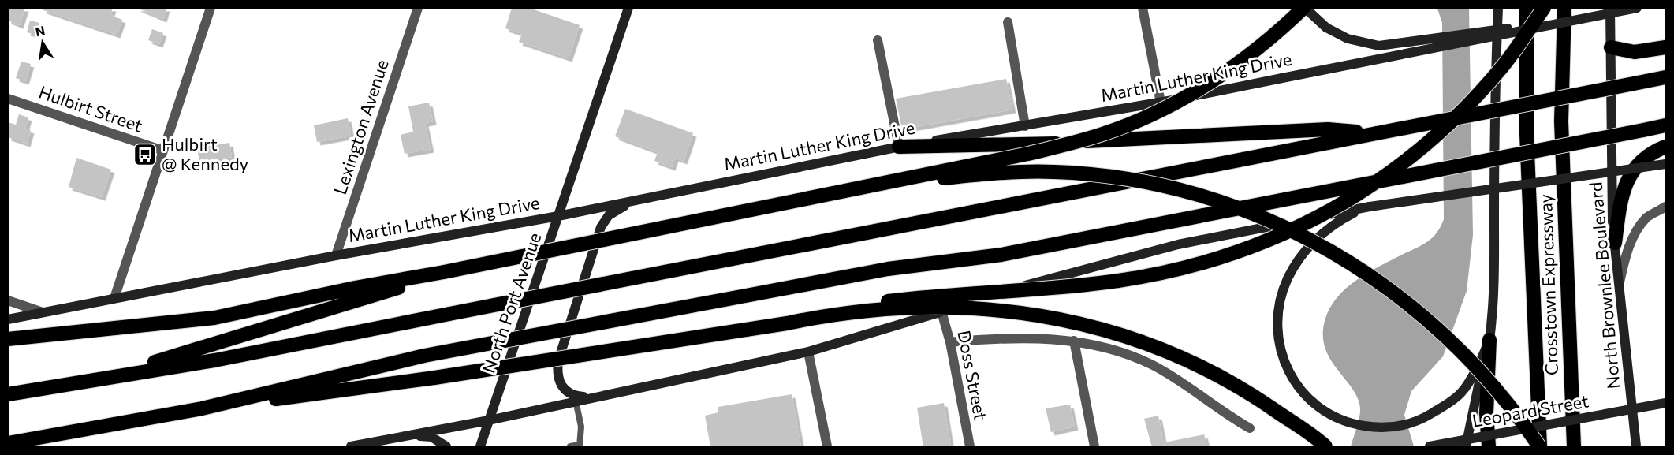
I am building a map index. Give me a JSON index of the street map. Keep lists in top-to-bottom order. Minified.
{"streets":{"highway":["Crosstown Expressway"],"main road":["Martin Luther King Drive","North Brownlee Boulevard","North Port Avenue","Leopard Street"],"street":["Hulbirt Street","Lexington Avenue","Doss Street"]},"crossings":[["Martin Luther King Drive","Lexington Avenue"],["Martin Luther King Drive","North Port Avenue"]],"places":{"bus stop":["Hulbirt @ Kennedy"]},"north":"top"}
